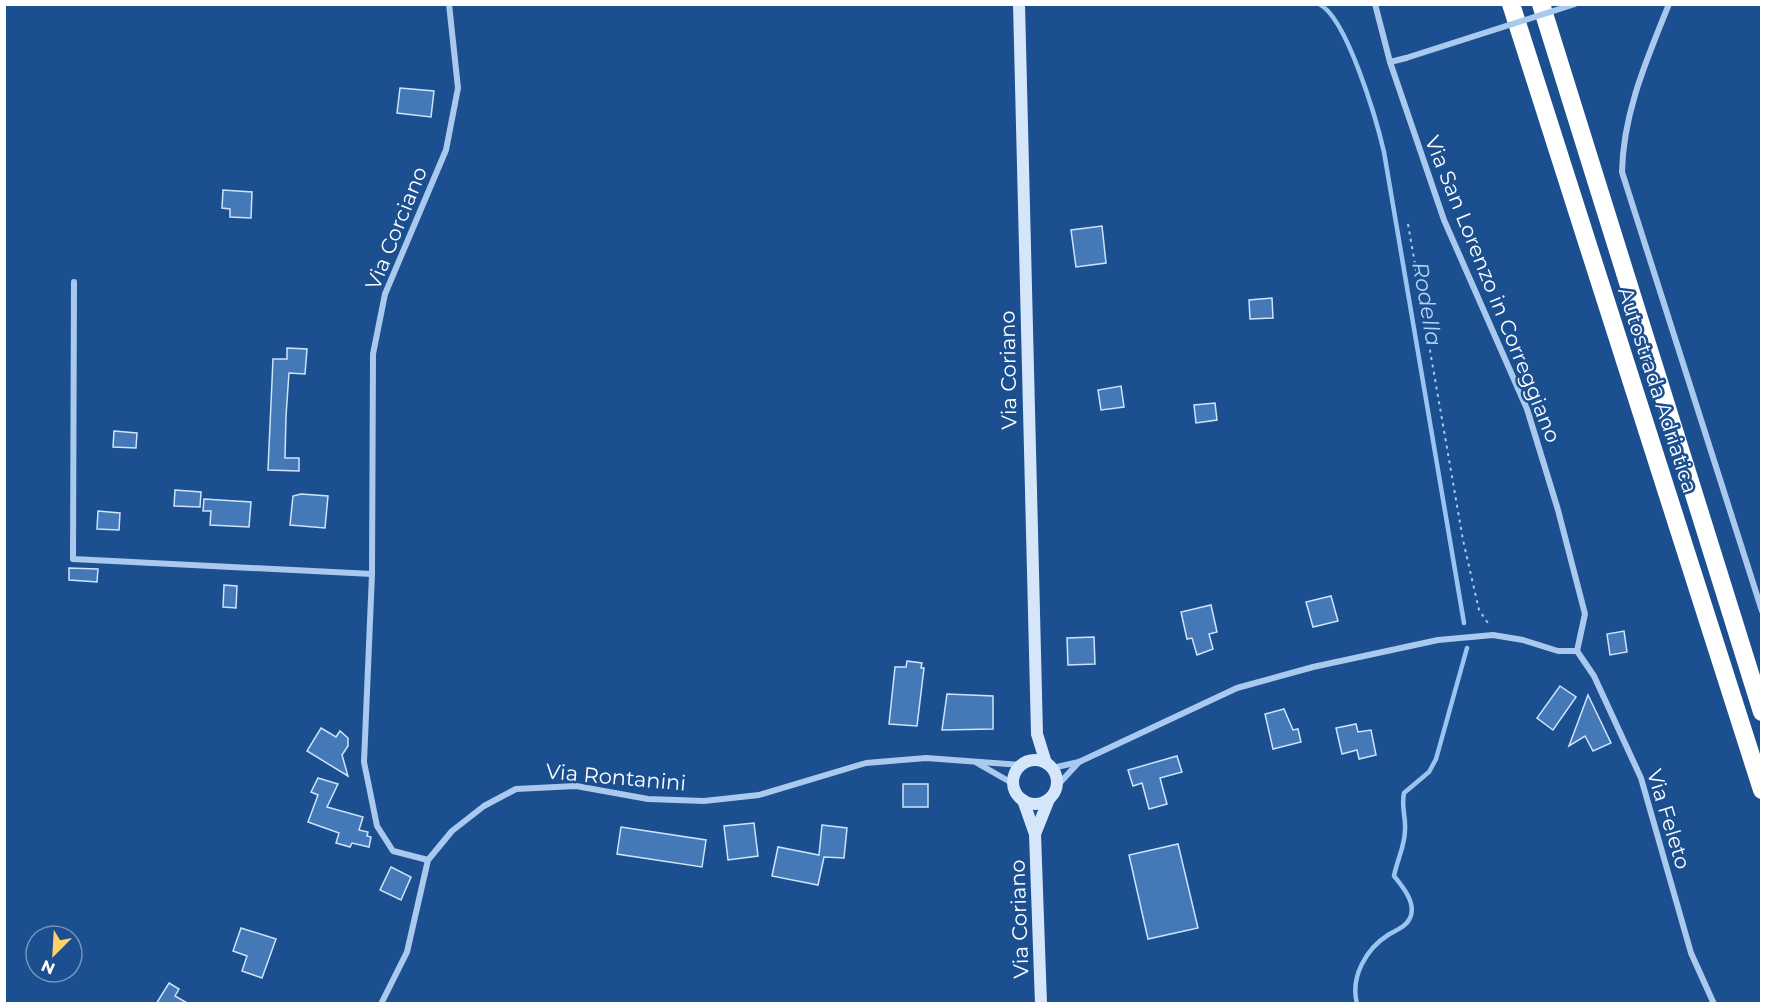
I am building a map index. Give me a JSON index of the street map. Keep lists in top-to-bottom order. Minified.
{"streets":{"highway":["Autostrada Adriatica"],"main road":["Via Coriano"],"street":["Via Corciano","Via San Lorenzo in Correggiano","Via Rontanini","Via Feleto"]},"crossings":[["Via Corciano","Via Rontanini"],["Via San Lorenzo in Correggiano","Via Feleto"],["Via Coriano","Via Rontanini"]],"water":["Rodella"],"north":"bottom left"}
